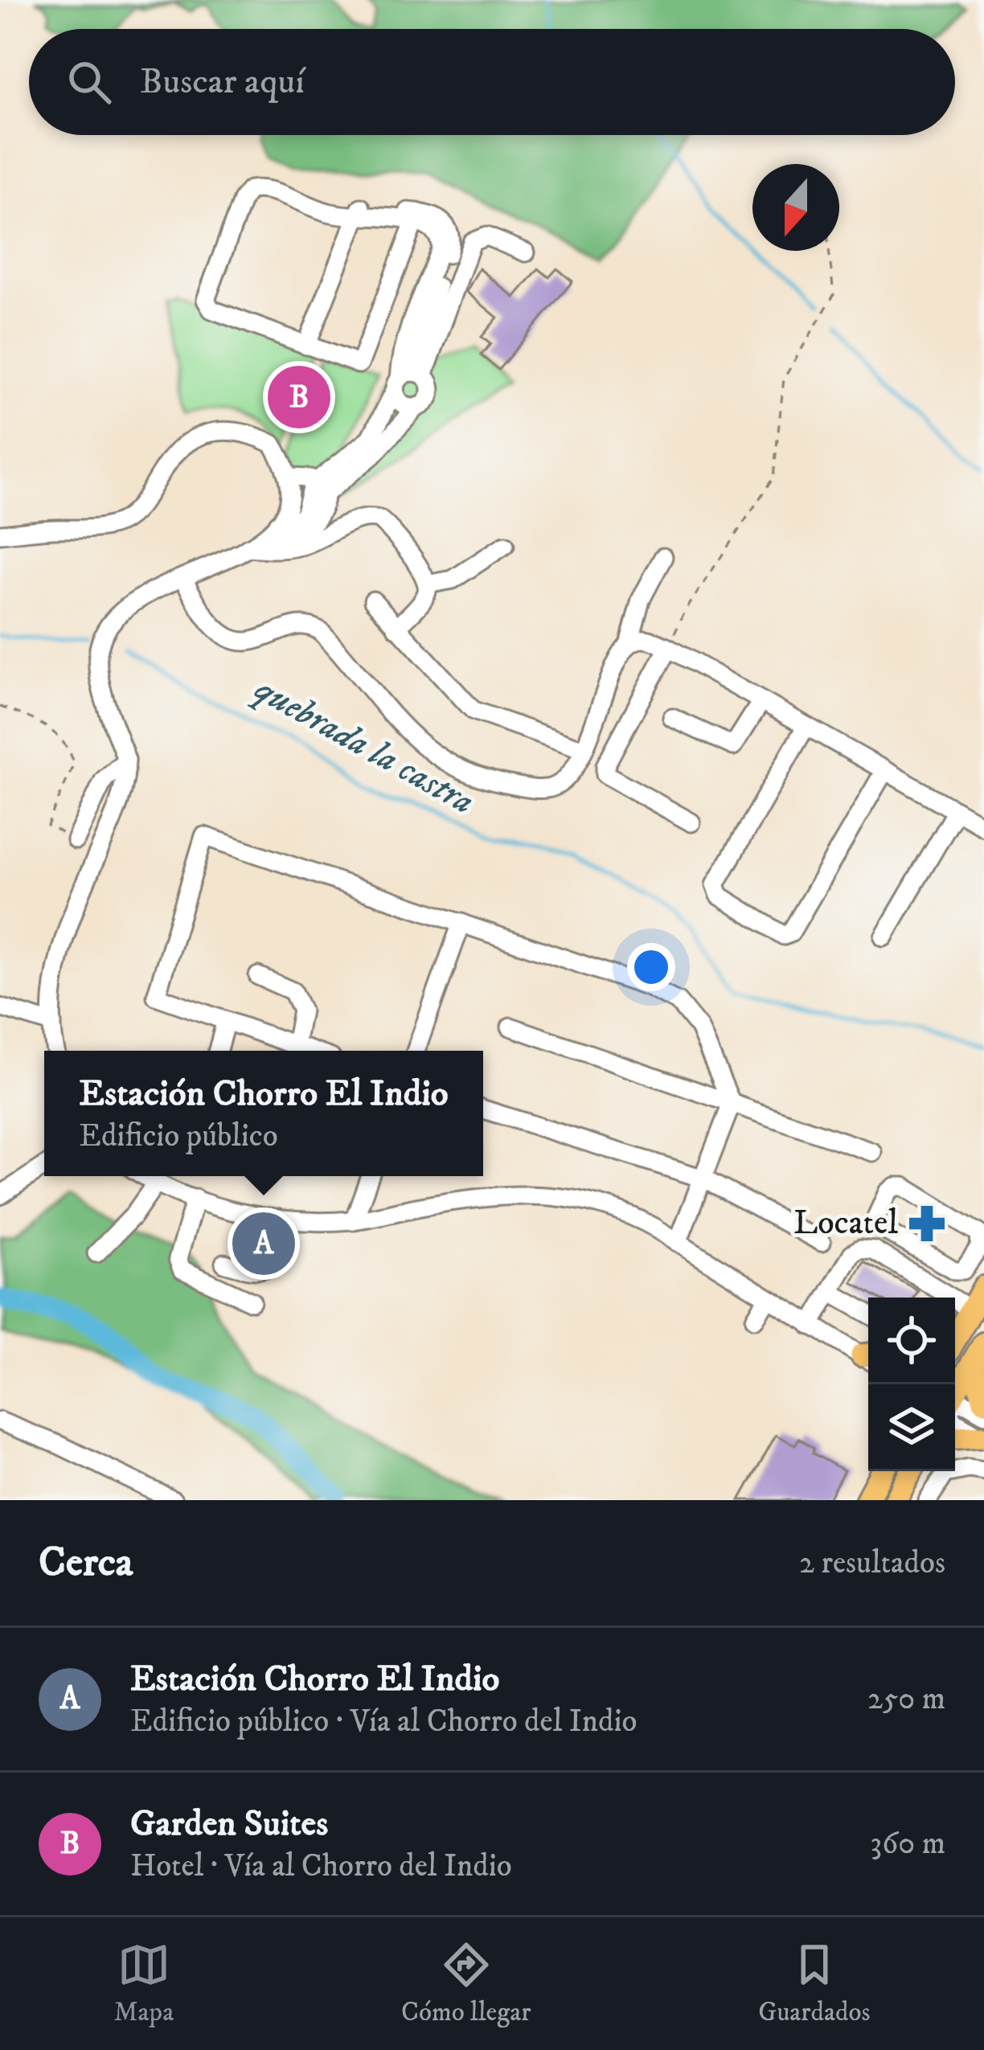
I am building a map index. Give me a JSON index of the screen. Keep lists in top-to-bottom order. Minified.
{"water":["quebrada la castra"],"places":{"pharmacy":["Locatel"]},"north":"bottom","page":{"search":"Buscar aquí","pins":["B","A"],"popup":["Estación Chorro El Indio","Edificio público"],"heading":["Cerca","2 resultados"],"list":[{"mark":"A","name":"Estación Chorro El Indio","note":"Edificio público · Vía al Chorro del Indio","value":"250 m"},{"mark":"B","name":"Garden Suites","note":"Hotel · Vía al Chorro del Indio","value":"360 m"}],"nav":["Mapa","Cómo llegar","Guardados"]}}
